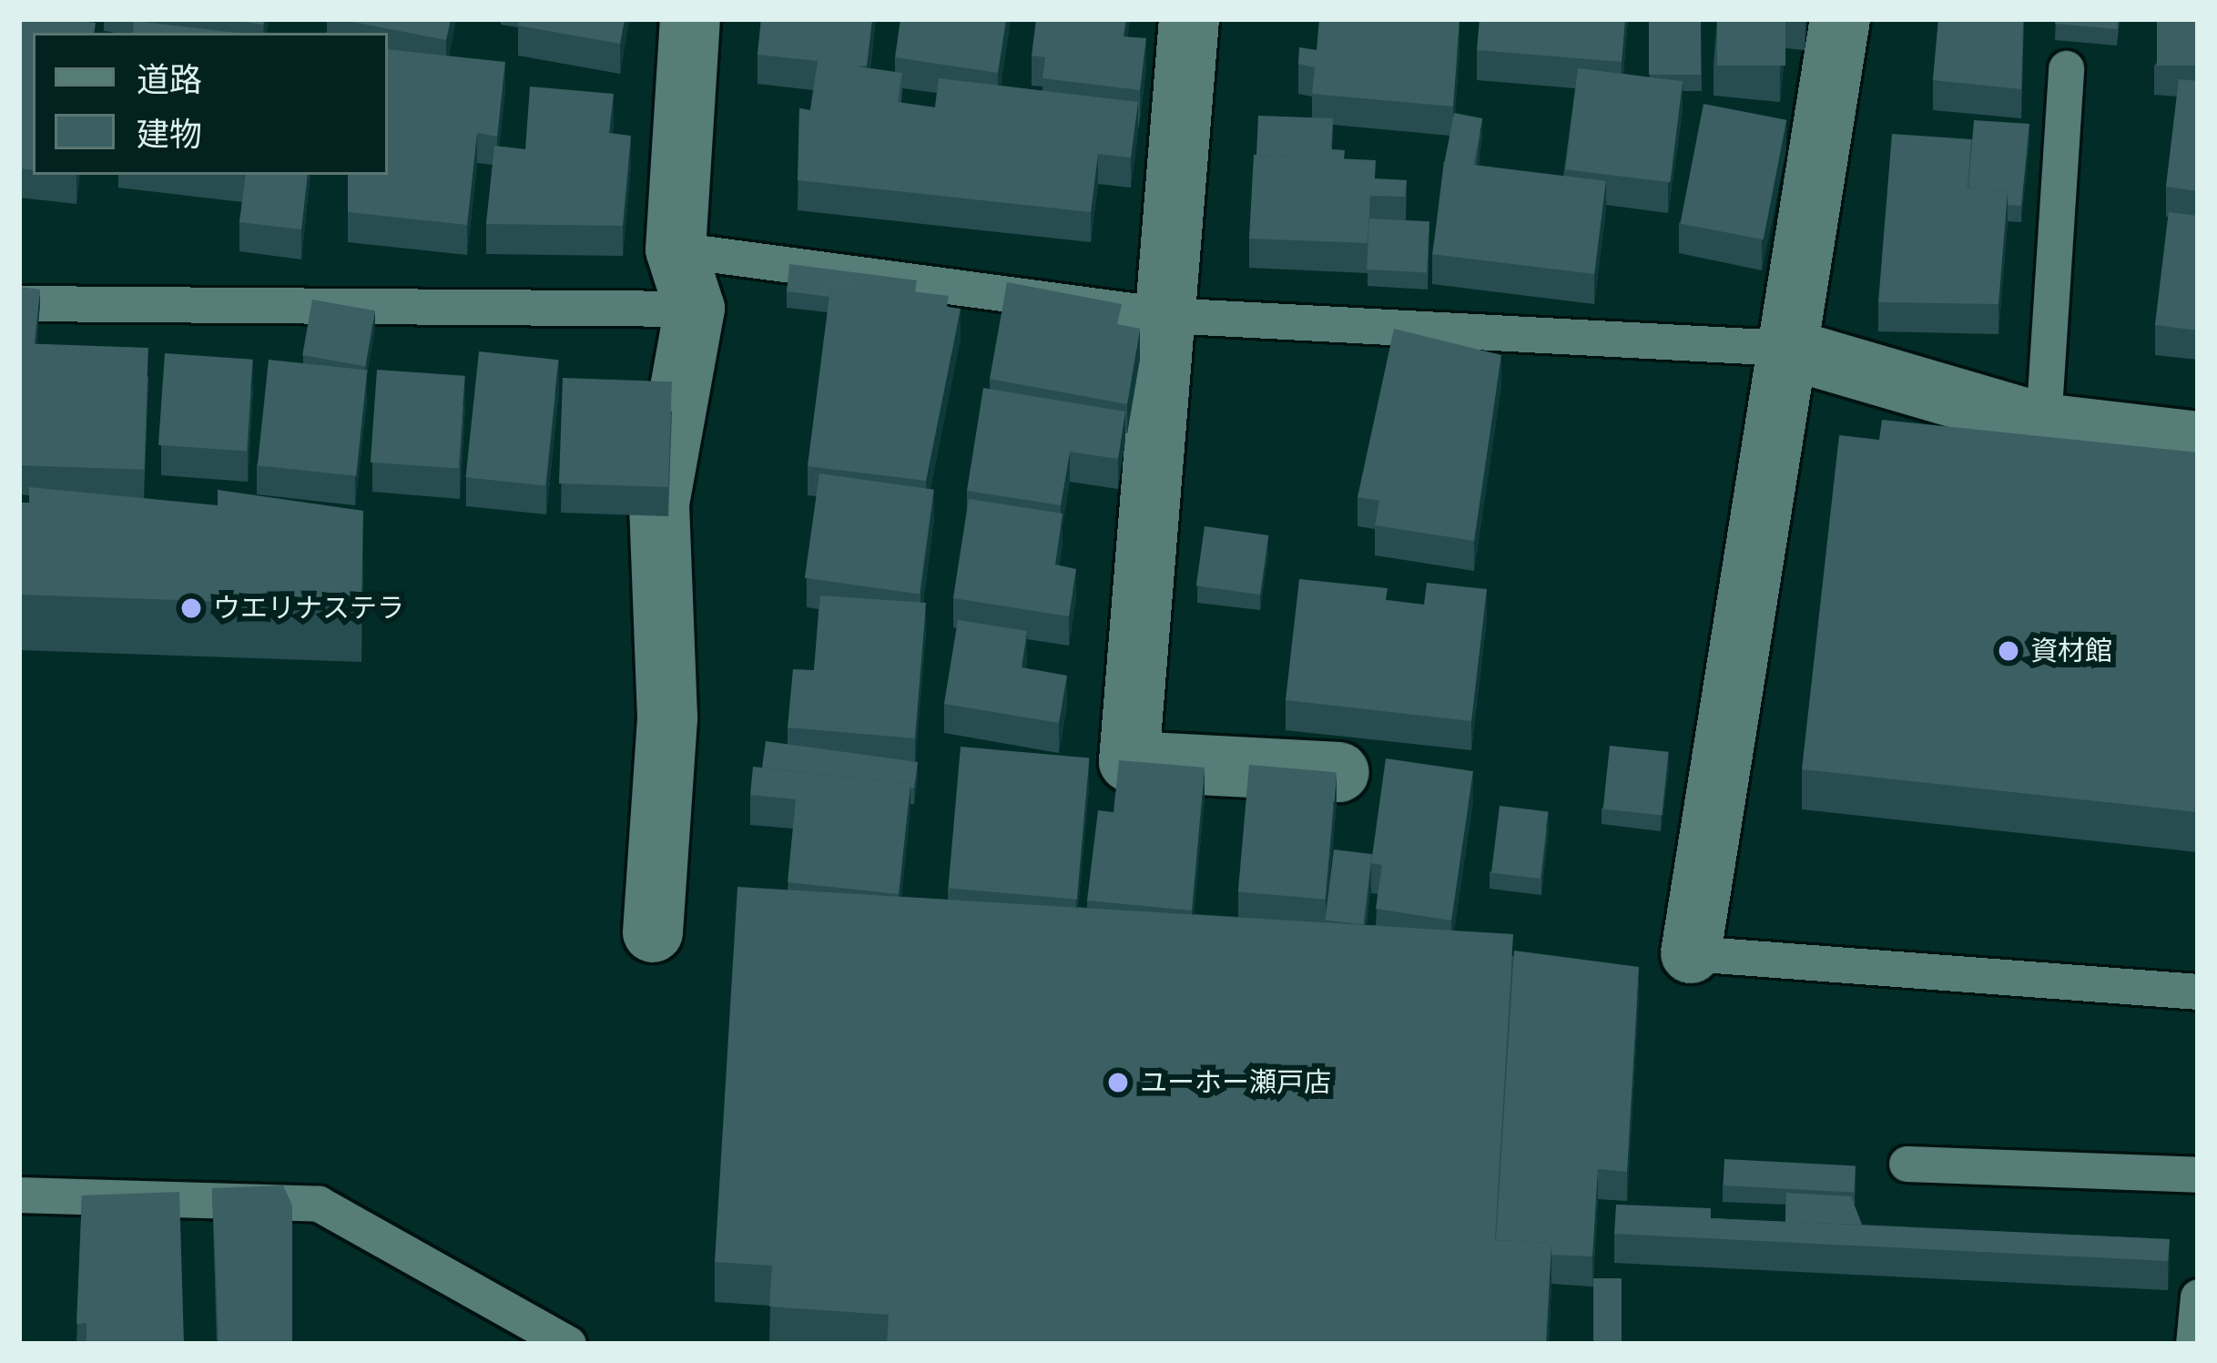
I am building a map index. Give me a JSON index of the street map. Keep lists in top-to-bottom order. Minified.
{"places":["ウエリナステラ","資材館","ユーホー瀬戸店"],"legend":["道路","建物"]}
